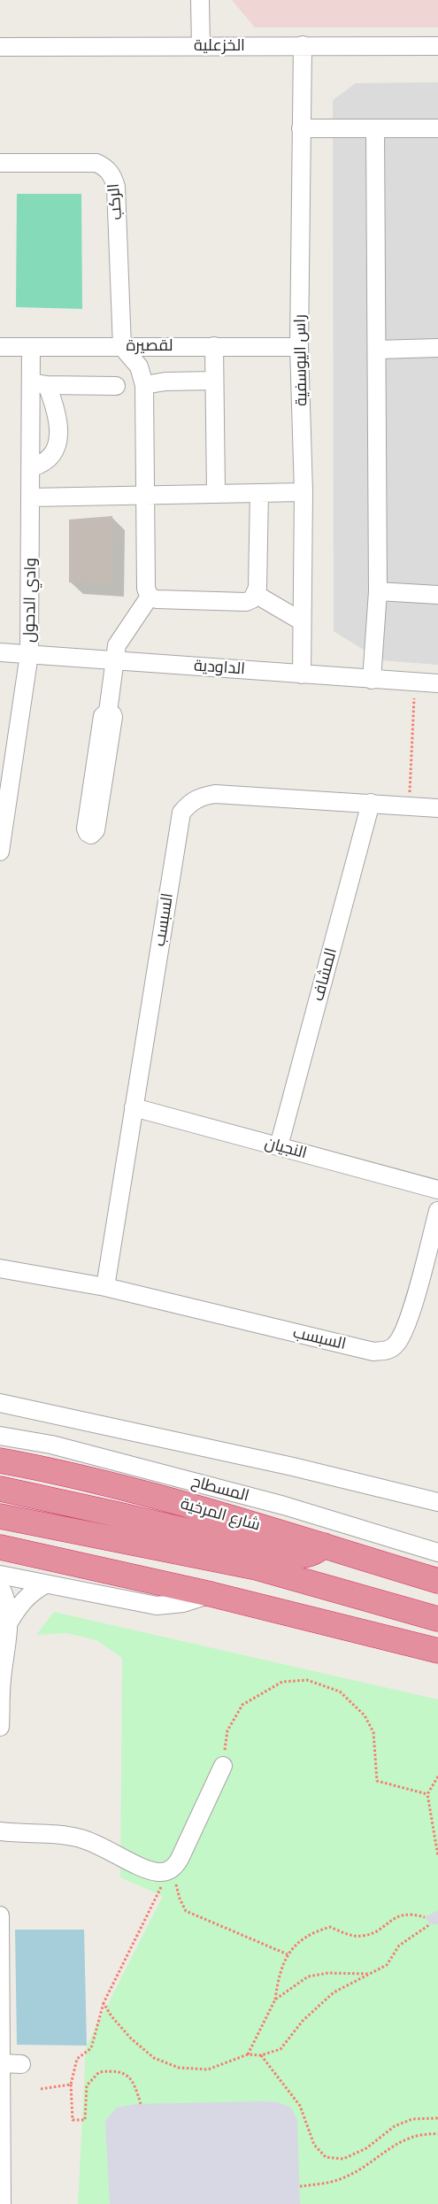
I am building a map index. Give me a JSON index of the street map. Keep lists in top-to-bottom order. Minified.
{"streets":{"highway":["شارع المرخية"],"street":["الخزعلية","الركب","لقصيرة","راس اليوسفية","وادي الدحول","الداودية","السبسب","المشاف","النجيان","المسطاح"]},"crossings":[["الخزعلية","راس اليوسفية"],["الركب","لقصيرة"],["لقصيرة","راس اليوسفية"],["لقصيرة","وادي الدحول"],["راس اليوسفية","الداودية"],["وادي الدحول","الداودية"],["السبسب","المشاف"],["السبسب","النجيان"],["المشاف","النجيان"]]}
